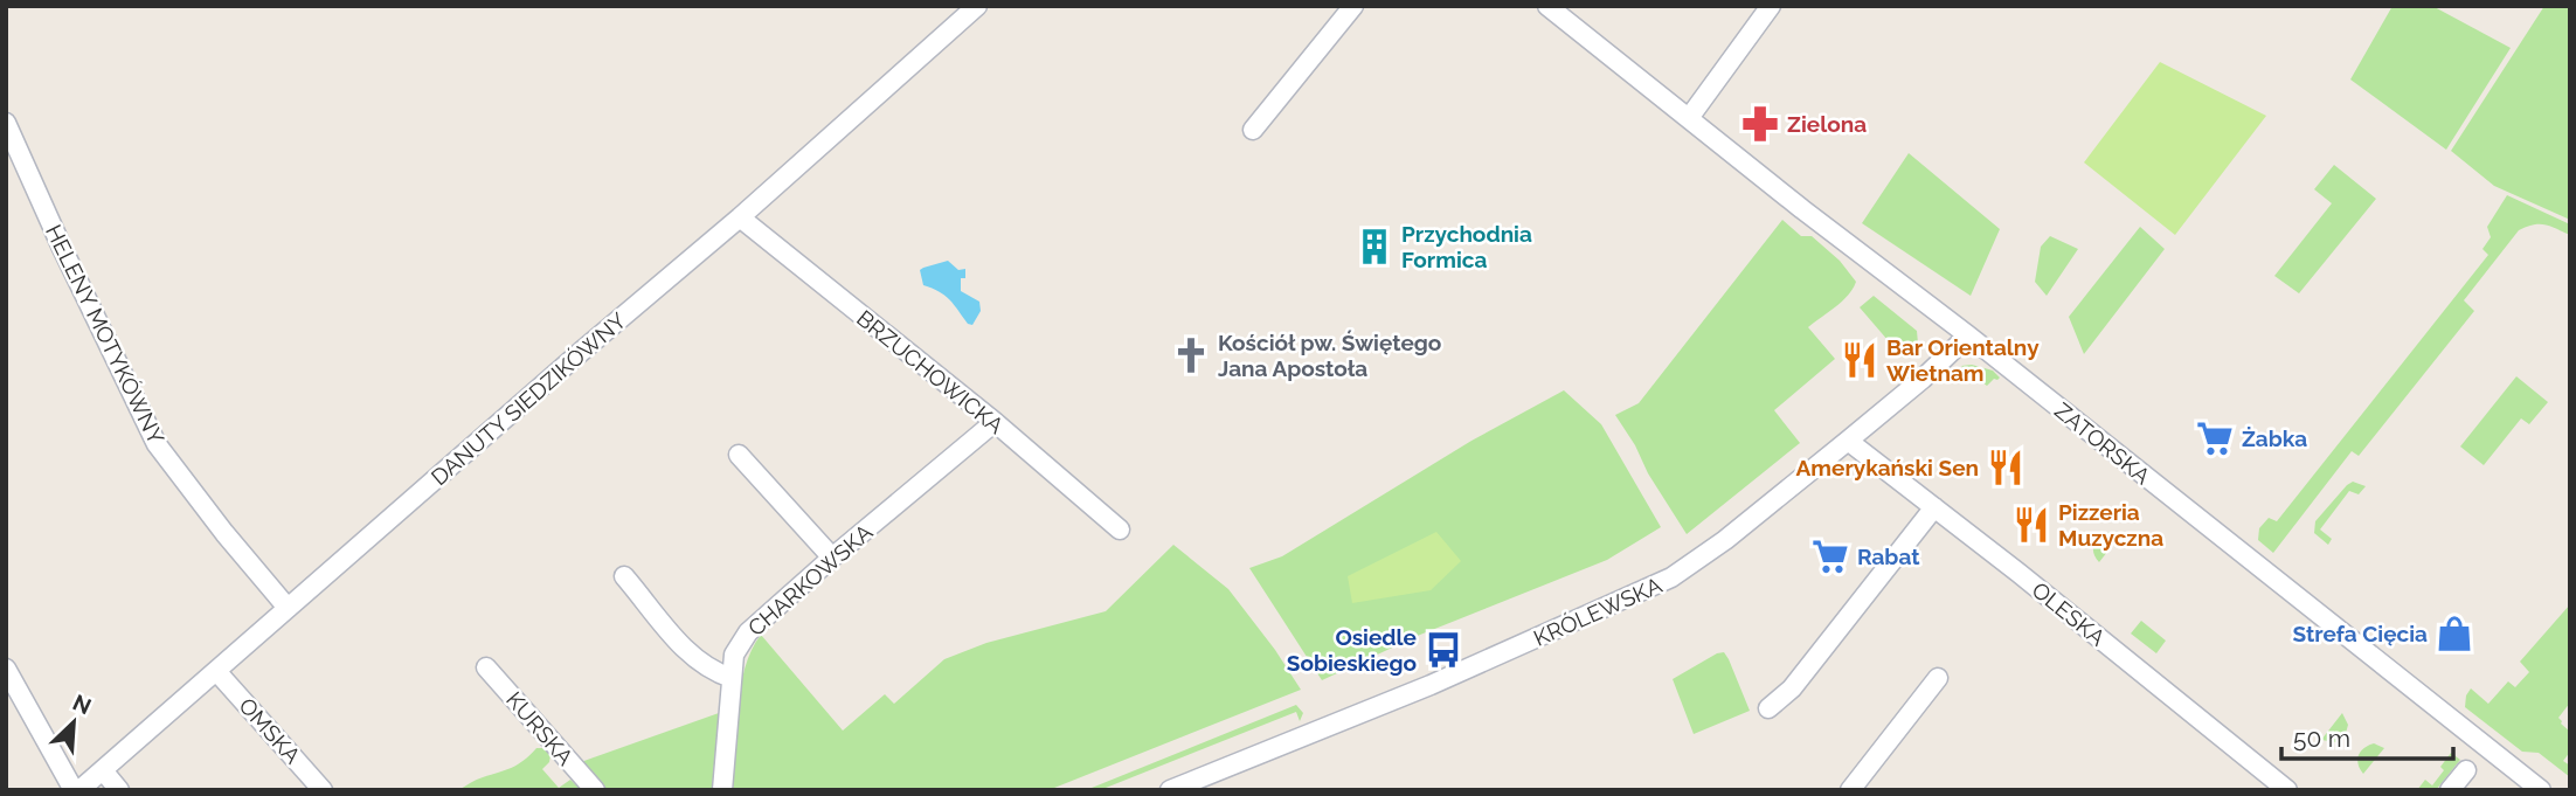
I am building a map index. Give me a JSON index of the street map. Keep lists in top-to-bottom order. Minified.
{"streets":{"street":["HELENY MOTYKÓWNY","BRZUCHOWICKA","DANUTY SIEDZIKÓWNY","ZATORSKA","CHARKOWSKA","KRÓLEWSKA","OLESKA","KURSKA","OMSKA"]},"crossings":[["HELENY MOTYKÓWNY","DANUTY SIEDZIKÓWNY"],["BRZUCHOWICKA","DANUTY SIEDZIKÓWNY"],["BRZUCHOWICKA","CHARKOWSKA"],["DANUTY SIEDZIKÓWNY","OMSKA"],["ZATORSKA","KRÓLEWSKA"],["KRÓLEWSKA","OLESKA"]],"places":{"pharmacy":["Zielona"],"building":["Przychodnia Formica"],"church":["Kościół pw. Świętego Jana Apostoła"],"restaurant":["Bar Orientalny Wietnam","Amerykański Sen","Pizzeria Muzyczna"],"supermarket":["Żabka","Rabat"],"shop":["Strefa Cięcia"],"bus stop":["Osiedle Sobieskiego"]},"scale_bar":"50 m","north":"top right"}
